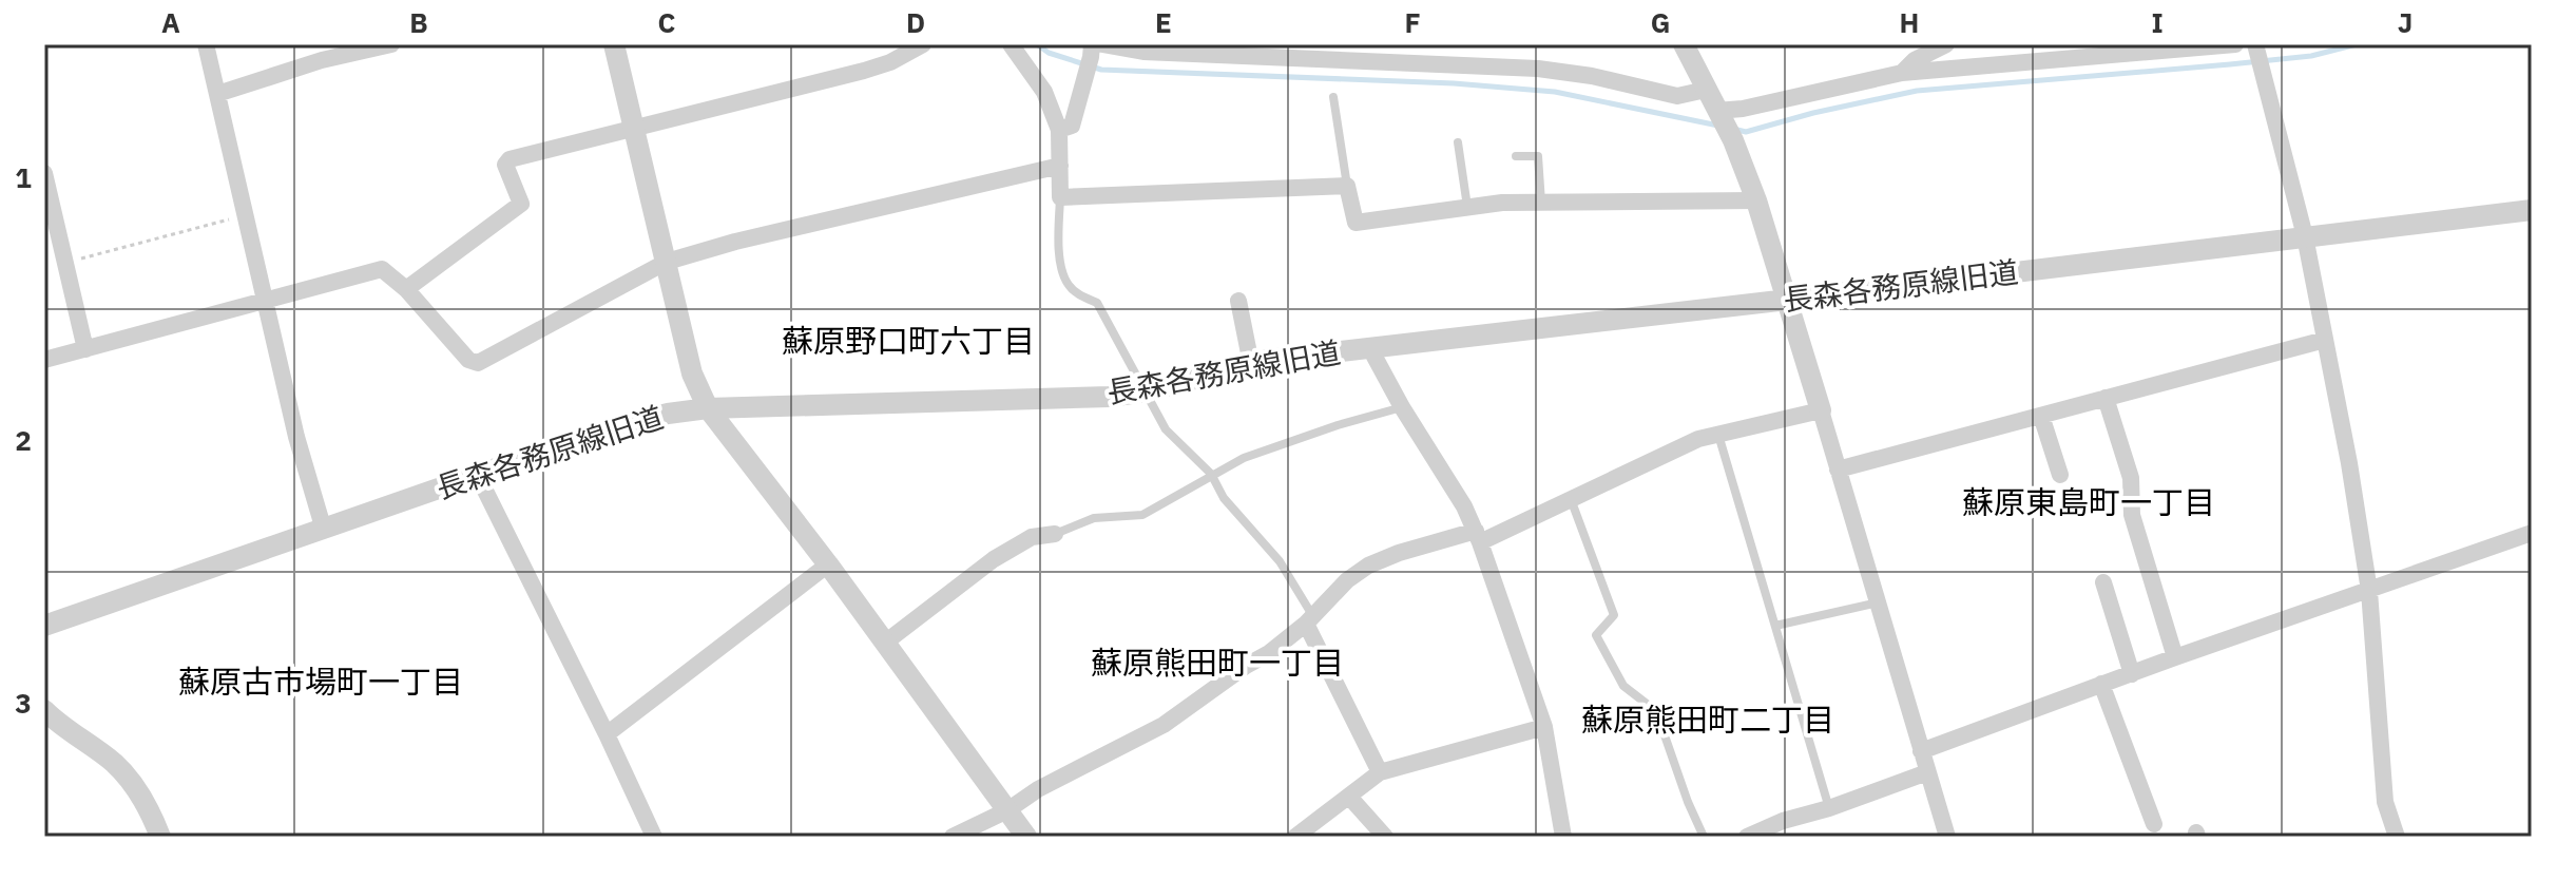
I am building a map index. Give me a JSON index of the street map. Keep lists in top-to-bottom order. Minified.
{"streets":{"street":["長森各務原線旧道"]},"districts":["蘇原野口町六丁目","蘇原東島町一丁目","蘇原熊田町一丁目","蘇原古市場町一丁目","蘇原熊田町二丁目"],"grid":{"columns":["A","B","C","D","E","F","G","H","I","J"],"rows":["1","2","3"]}}
